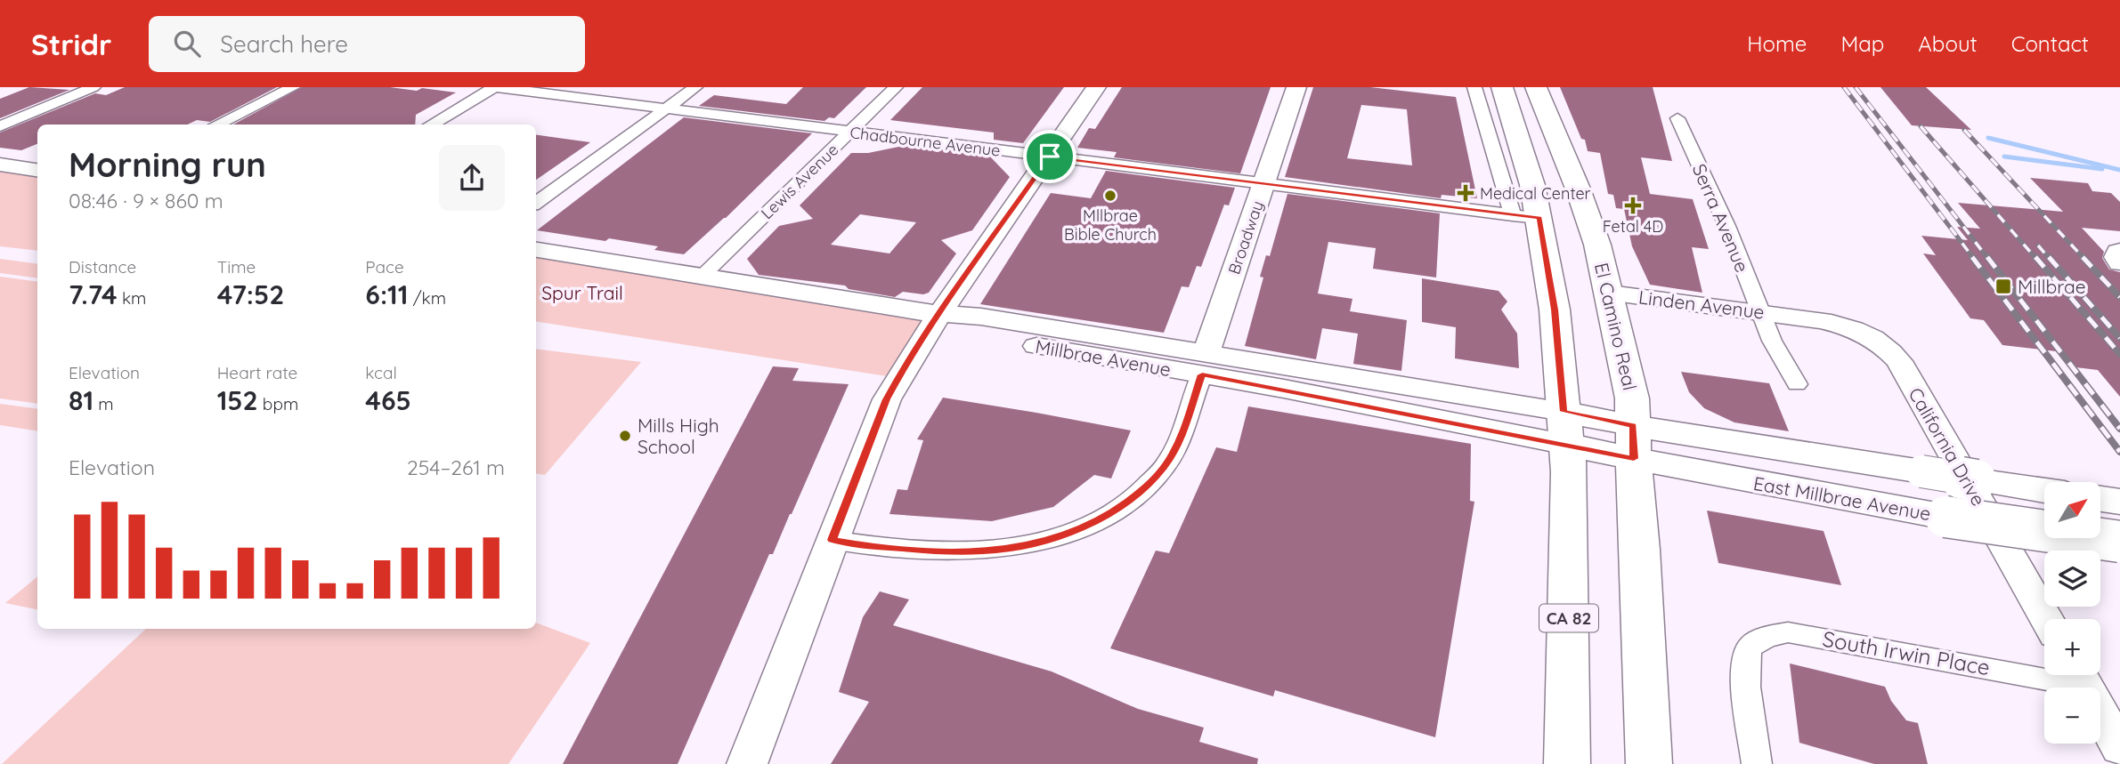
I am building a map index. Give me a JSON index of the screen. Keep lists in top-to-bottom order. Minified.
{"streets":{"main road":["El Camino Real","East Millbrae Avenue","CA 82"],"street":["Chadbourne Avenue","Lewis Avenue","Serra Avenue","Broadway","Linden Avenue","Millbrae Avenue","California Drive","South Irwin Place"]},"crossings":[["Chadbourne Avenue","Lewis Avenue"],["Chadbourne Avenue","Broadway"],["Chadbourne Avenue","CA 82"],["Lewis Avenue","Millbrae Avenue"],["Serra Avenue","Linden Avenue"],["Broadway","Millbrae Avenue"],["Linden Avenue","El Camino Real"],["Linden Avenue","California Drive"],["El Camino Real","East Millbrae Avenue"],["Millbrae Avenue","East Millbrae Avenue"],["Millbrae Avenue","CA 82"],["East Millbrae Avenue","CA 82"]],"parks":["Spur Trail"],"places":{"health":["Medical Center","Fetal 4D"],"other":["Mllbrae Bible Church","Mills High School"],"transit":["Millbrae"]},"north":"top right","page":{"header":"Stridr","search":"Search here","nav":["Home","Map","About","Contact"],"heading":["Morning run","08:46 · 9 × 860 m"],"stats":[["Distance","7.74 km"],["Time","47:52"],["Pace","6:11 /km"],["Elevation","81 m"],["Heart rate","152 bpm"],["kcal","465"]],"chart":["Elevation","254–261 m"],"map_buttons":["+","−"]}}
